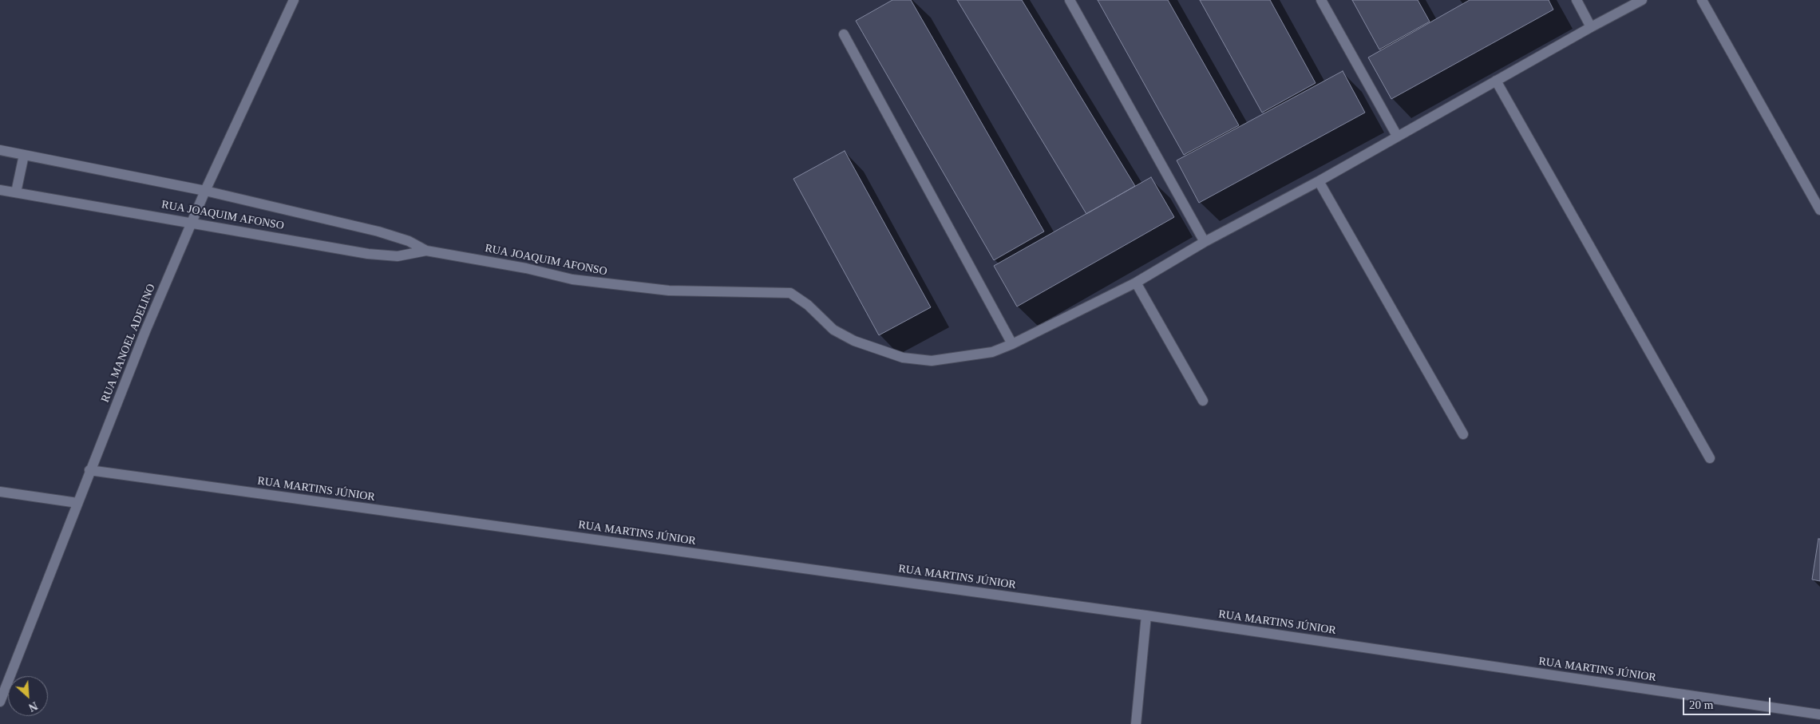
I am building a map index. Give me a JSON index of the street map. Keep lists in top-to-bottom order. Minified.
{"streets":{"street":["RUA JOAQUIM AFONSO","RUA MANOEL ADELINO","RUA MARTINS JÚNIOR"]},"crossings":[["RUA JOAQUIM AFONSO","RUA MANOEL ADELINO"],["RUA MANOEL ADELINO","RUA MARTINS JÚNIOR"]],"scale_bar":"20 m","north":"bottom right"}
